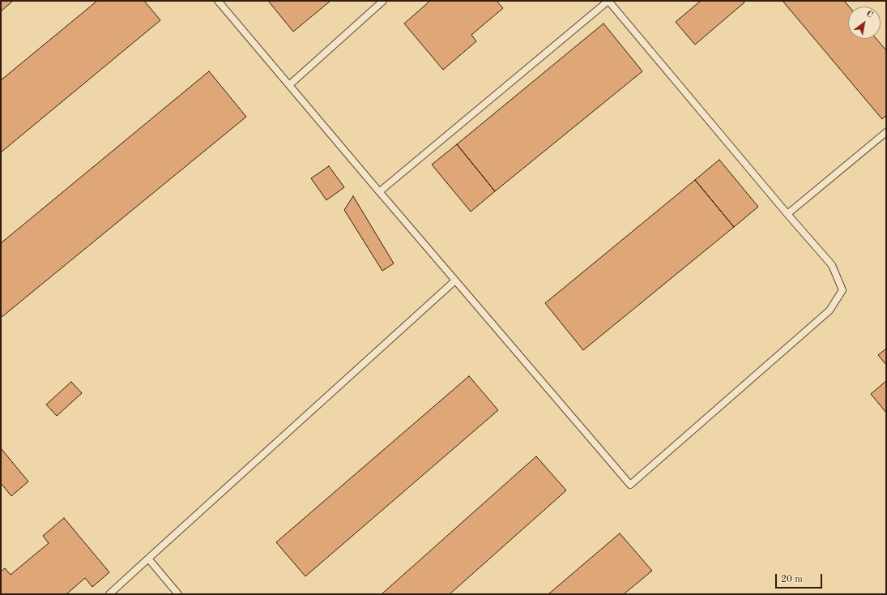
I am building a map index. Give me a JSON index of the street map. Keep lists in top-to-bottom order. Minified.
{"scale_bar":"20 m","north":"top right"}
